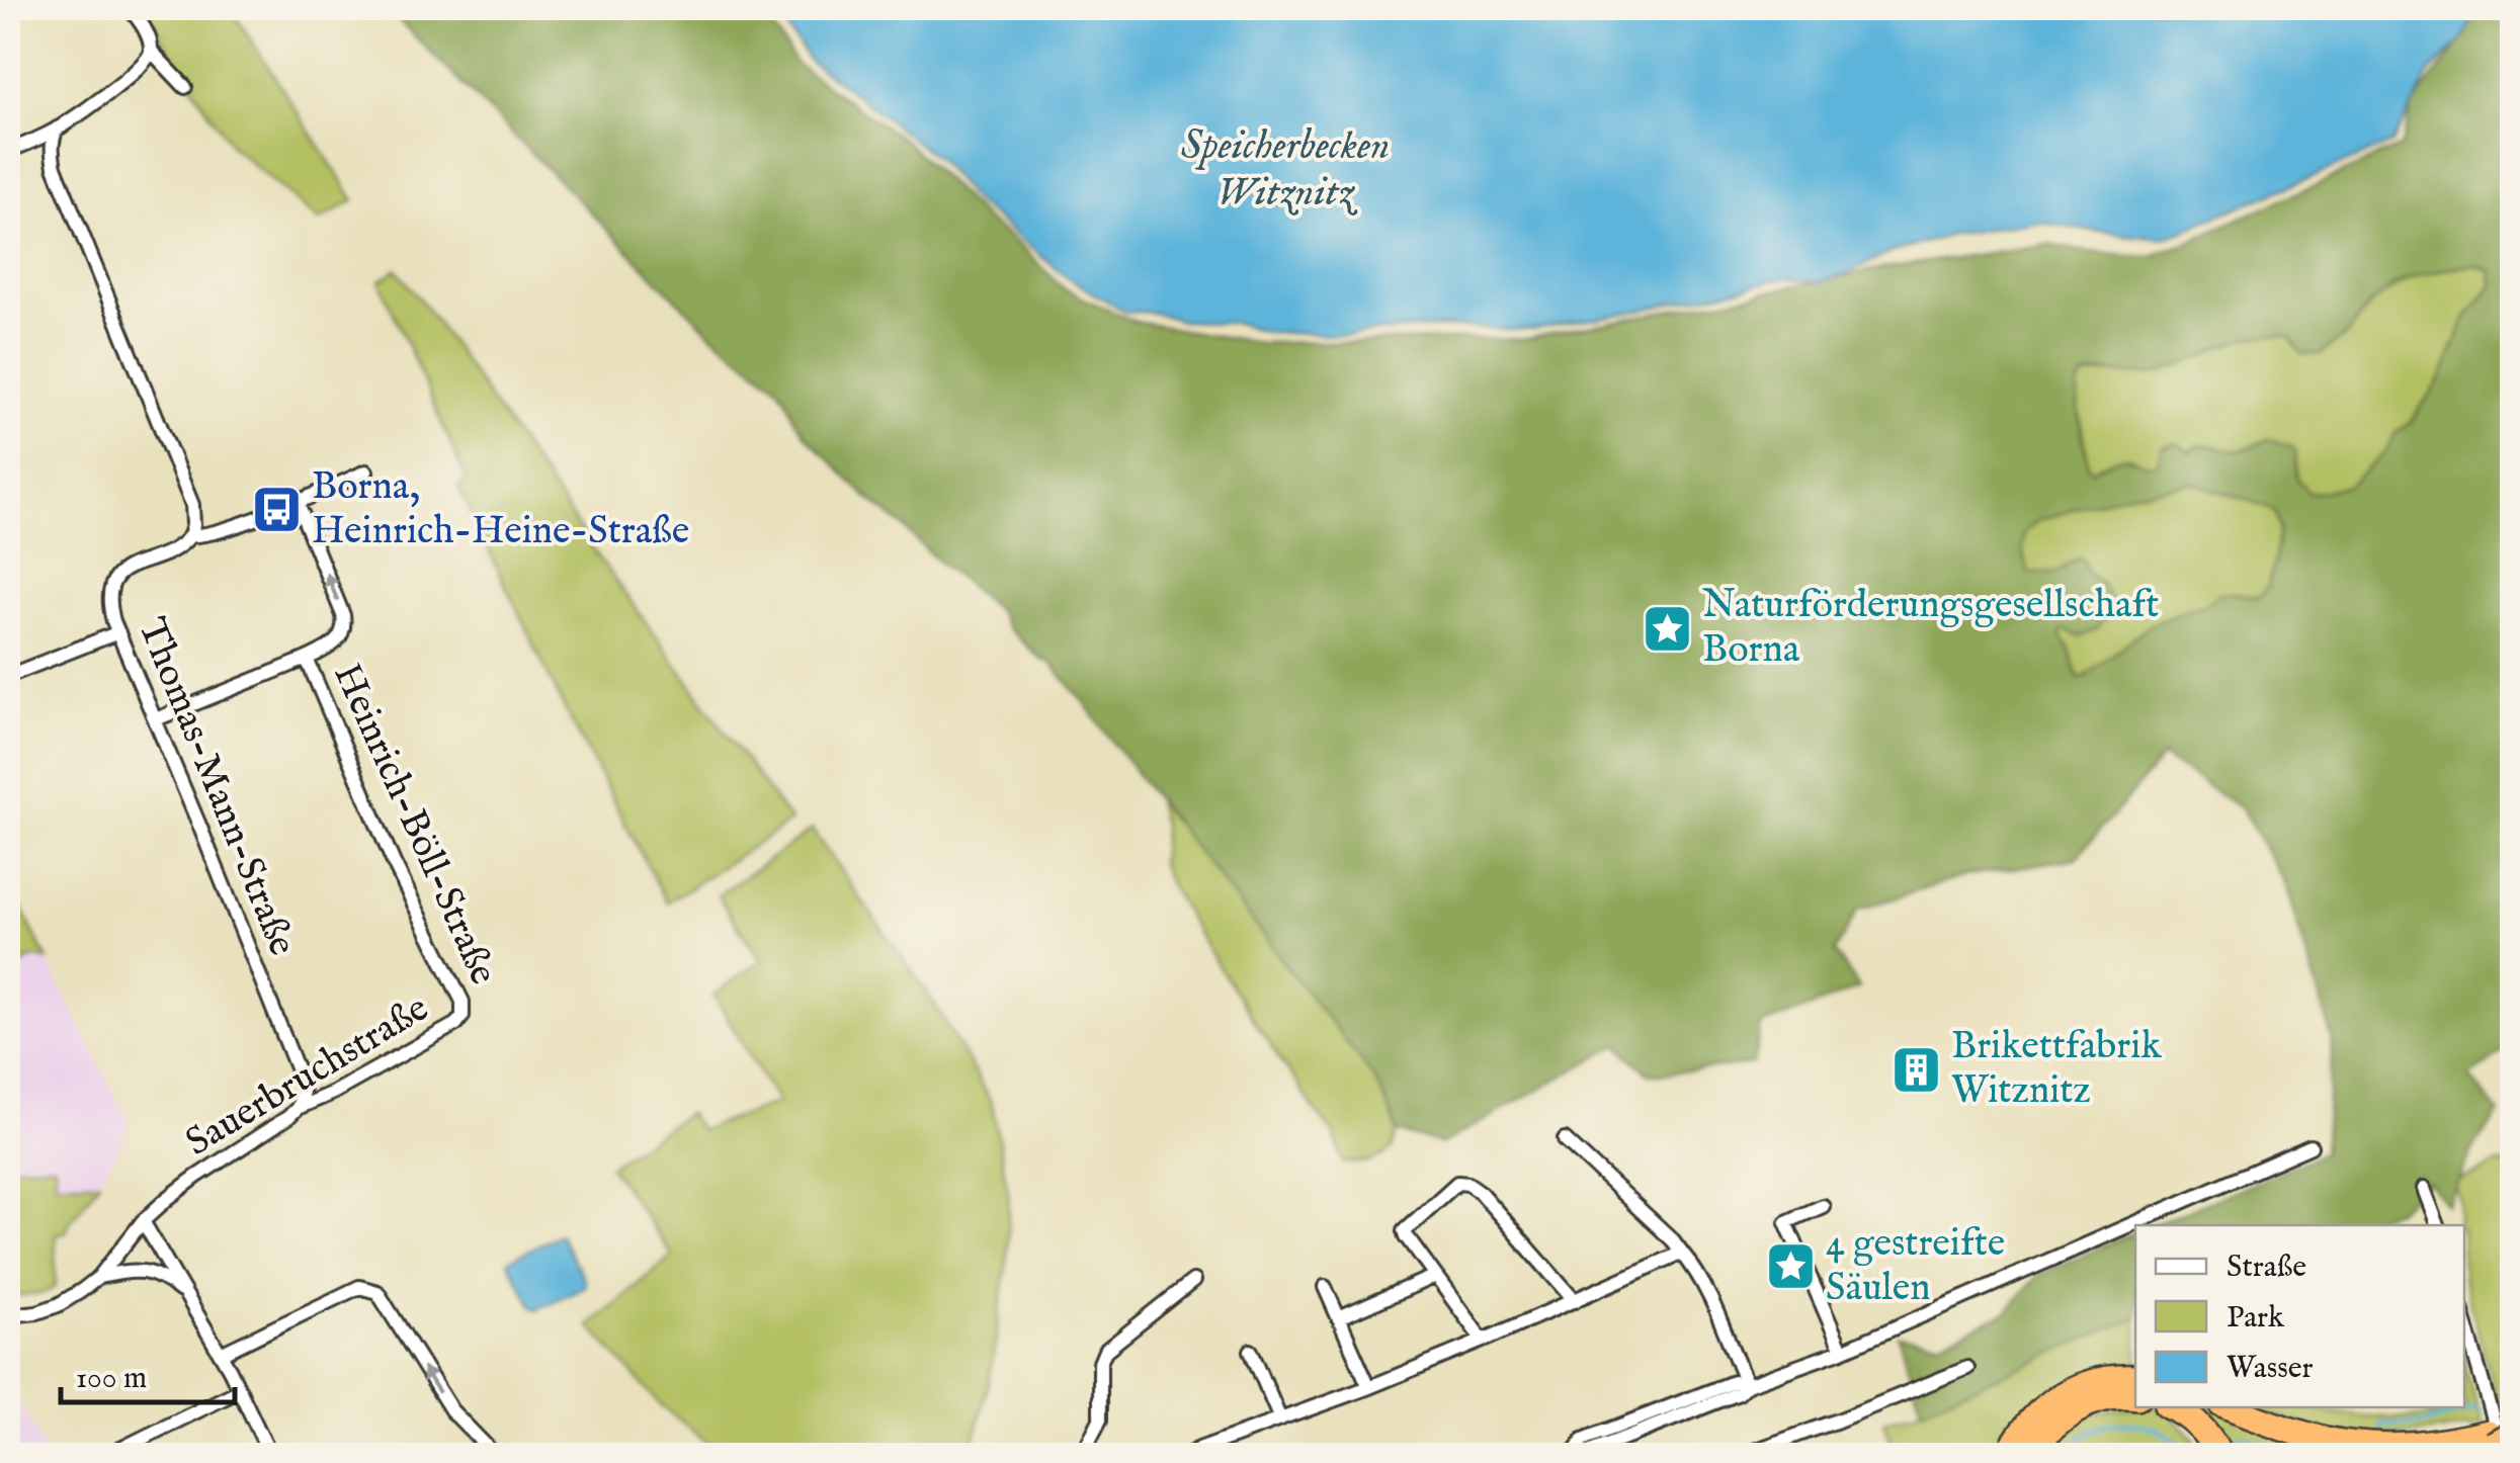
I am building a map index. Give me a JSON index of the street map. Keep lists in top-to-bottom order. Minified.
{"streets":{"street":["Thomas-Mann-Straße","Heinrich-Böll-Straße","Sauerbruchstraße"]},"crossings":[["Thomas-Mann-Straße","Heinrich-Böll-Straße"],["Thomas-Mann-Straße","Sauerbruchstraße"],["Heinrich-Böll-Straße","Sauerbruchstraße"]],"water":["Speicherbecken Witznitz"],"places":{"bus stop":["Borna, Heinrich-Heine-Straße"],"place":["Naturförderungsgesellschaft Borna","4 gestreifte Säulen"],"building":["Brikettfabrik Witznitz"]},"legend":["Straße","Park","Wasser"],"scale_bar":"100 m"}
